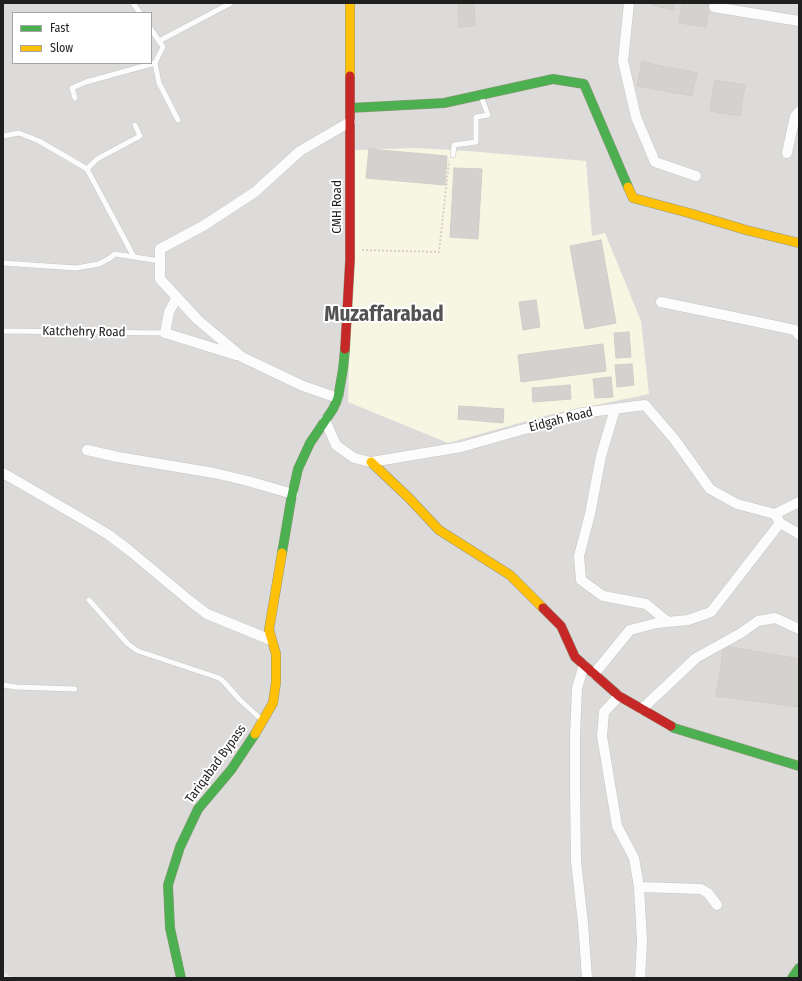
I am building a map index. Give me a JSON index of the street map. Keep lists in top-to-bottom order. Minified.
{"streets":{"street":["CMH Road","Eidgah Road","Tariqabad Bypass"],"lane":["Katchehry Road"]},"crossings":[["CMH Road","Tariqabad Bypass"],["Eidgah Road","Tariqabad Bypass"]],"districts":["Muzaffarabad"],"legend":["Fast","Slow"]}
